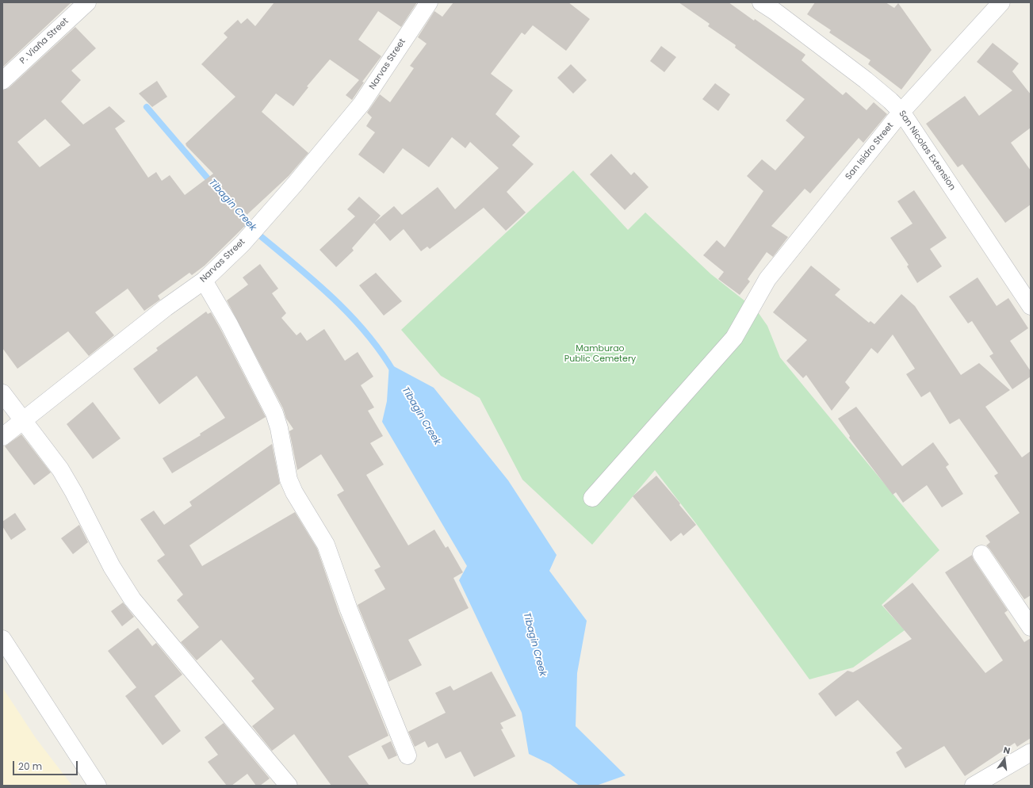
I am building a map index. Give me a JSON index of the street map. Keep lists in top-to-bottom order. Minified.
{"streets":{"street":["P. Viaña Street","Narvas Street","San Nicolas Extension","San Isidro Street"]},"crossings":[["San Nicolas Extension","San Isidro Street"]],"water":["Tibagin Creek"],"parks":["Mamburao Public Cemetery"],"scale_bar":"20 m","north":"top"}
